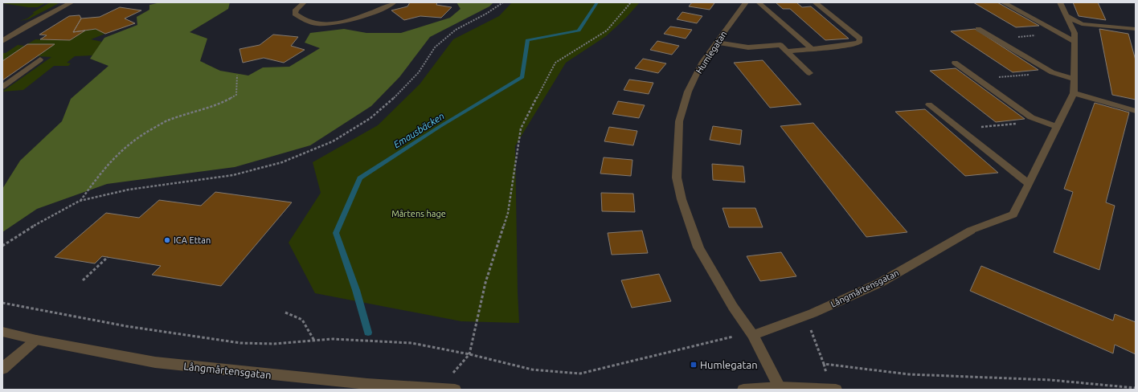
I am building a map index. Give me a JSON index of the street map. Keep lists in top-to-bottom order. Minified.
{"streets":{"street":["Humlegatan","Långmårtensgatan"]},"crossings":[["Humlegatan","Långmårtensgatan"]],"water":["Emausbäcken"],"parks":["Mårtens hage"],"places":{"other":["ICA Ettan"],"transit":["Humlegatan"]}}
